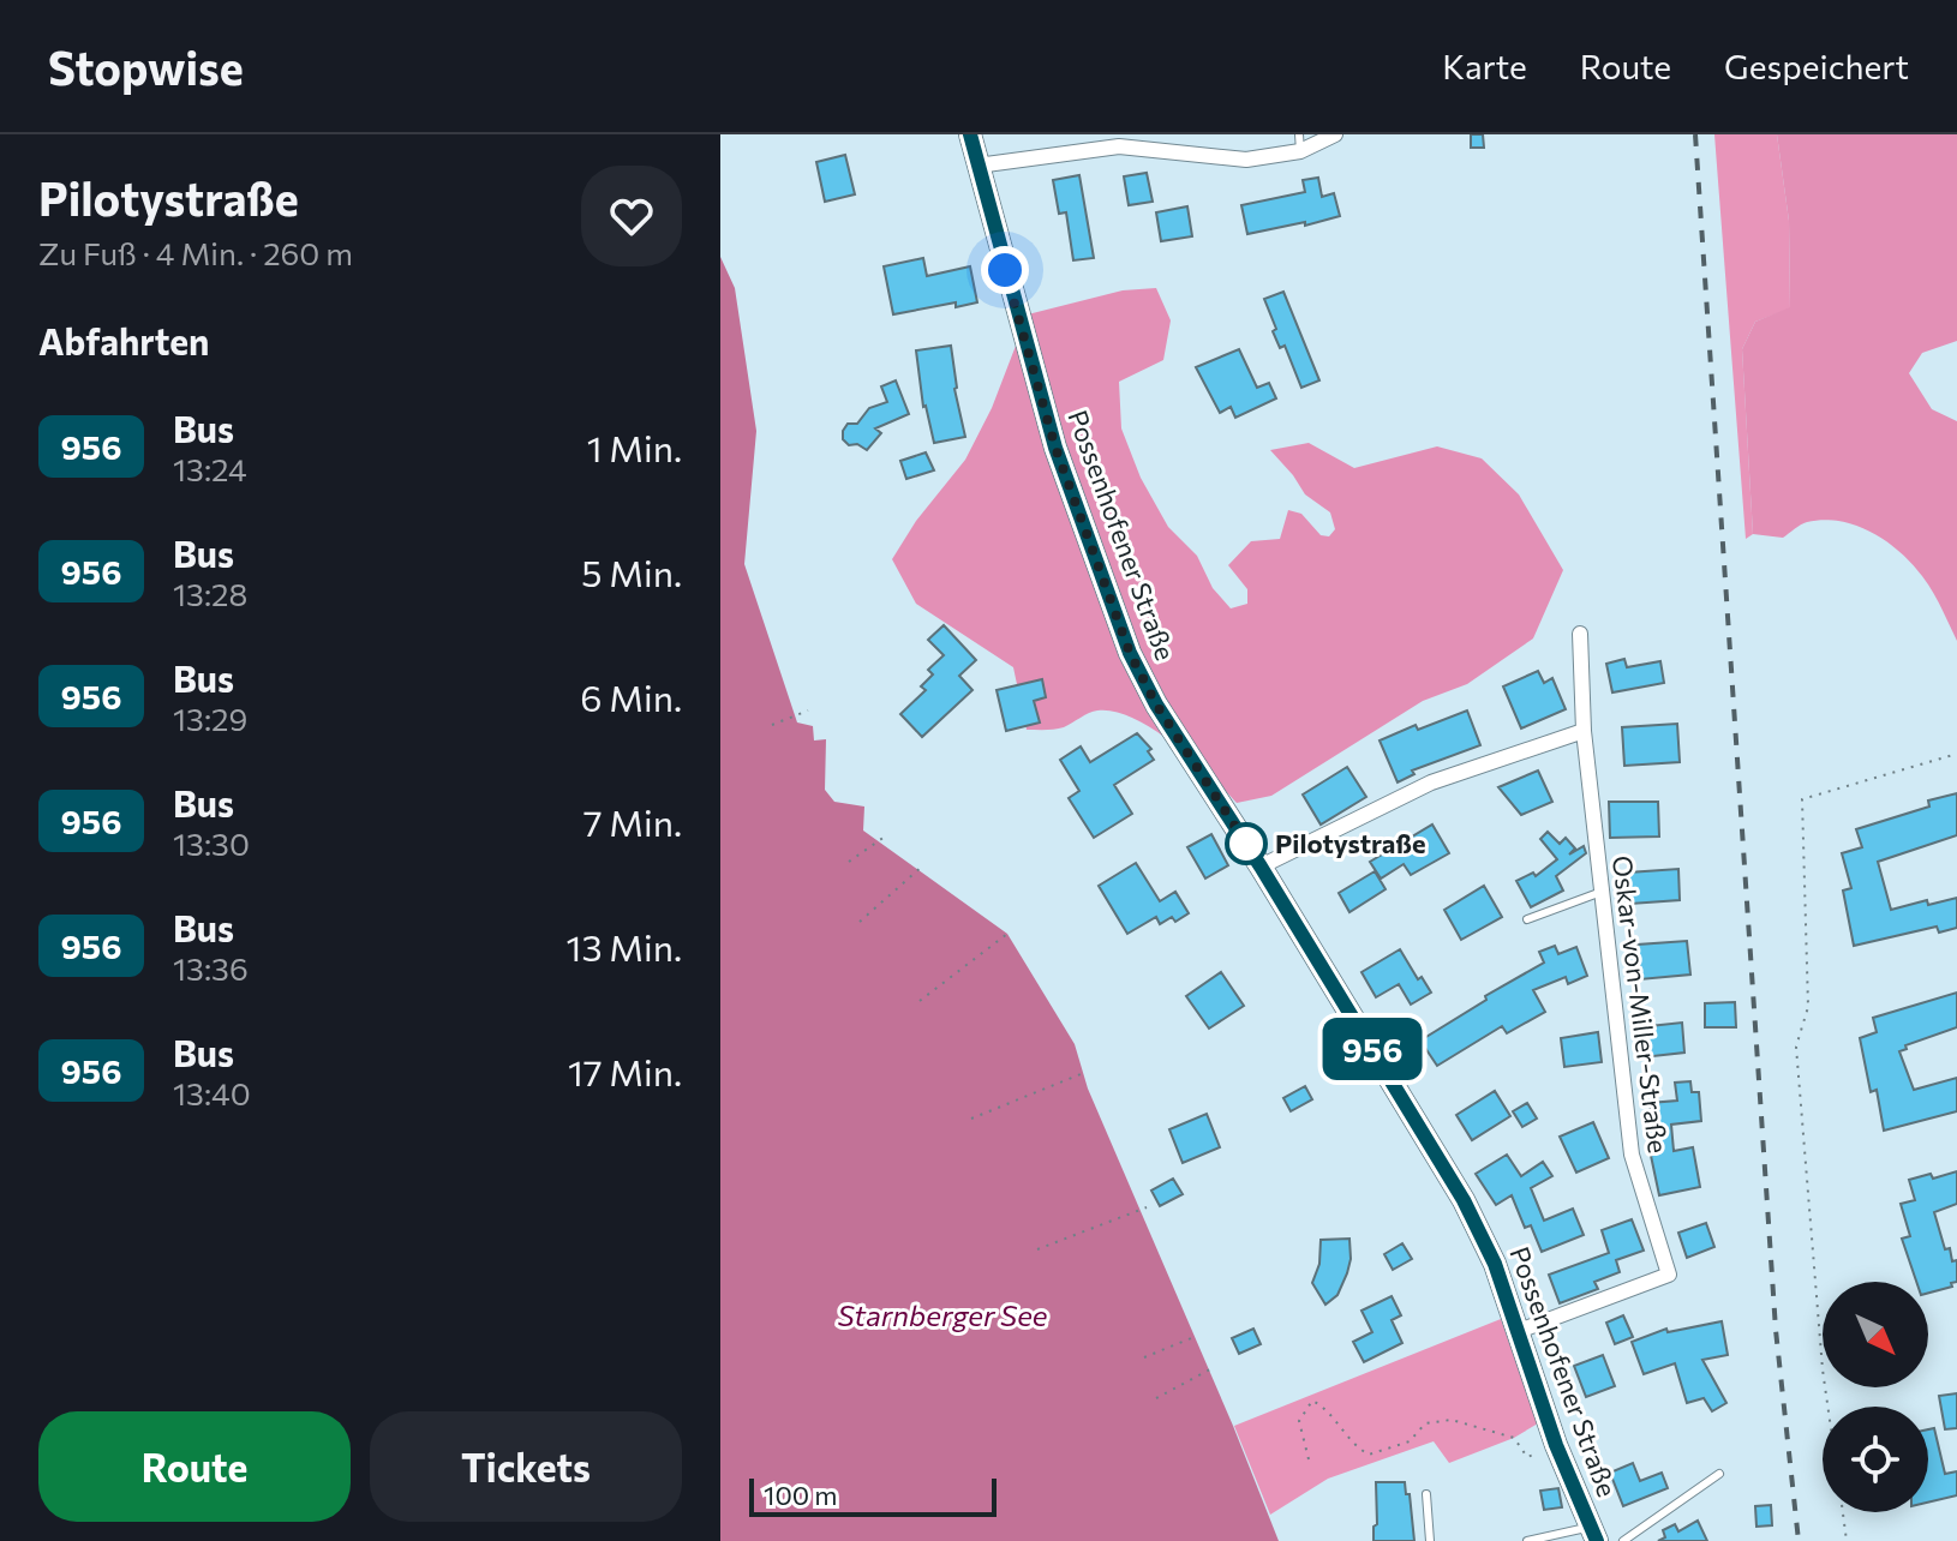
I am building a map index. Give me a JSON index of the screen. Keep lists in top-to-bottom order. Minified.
{"streets":{"main road":["Possenhofener Straße"],"street":["Oskar-von-Miller-Straße"]},"crossings":[["Possenhofener Straße","Oskar-von-Miller-Straße"]],"water":["Starnberger See"],"places":["Pilotystraße"],"lines":["bus line 956"],"scale_bar":"100 m","north":"bottom right","page":{"header":"Stopwise","nav":["Karte","Route","Gespeichert"],"heading":[["Pilotystraße","Zu Fuß · 4 Min. · 260 m"],"Abfahrten"],"on_map":"956","list":[{"mark":"956","name":"Bus","note":"13:24","value":"1 Min."},{"mark":"956","name":"Bus","note":"13:28","value":"5 Min."},{"mark":"956","name":"Bus","note":"13:29","value":"6 Min."},{"mark":"956","name":"Bus","note":"13:30","value":"7 Min."},{"mark":"956","name":"Bus","note":"13:36","value":"13 Min."},{"mark":"956","name":"Bus","note":"13:40","value":"17 Min."}],"buttons":["Route","Tickets"],"scale":"100 m"}}
